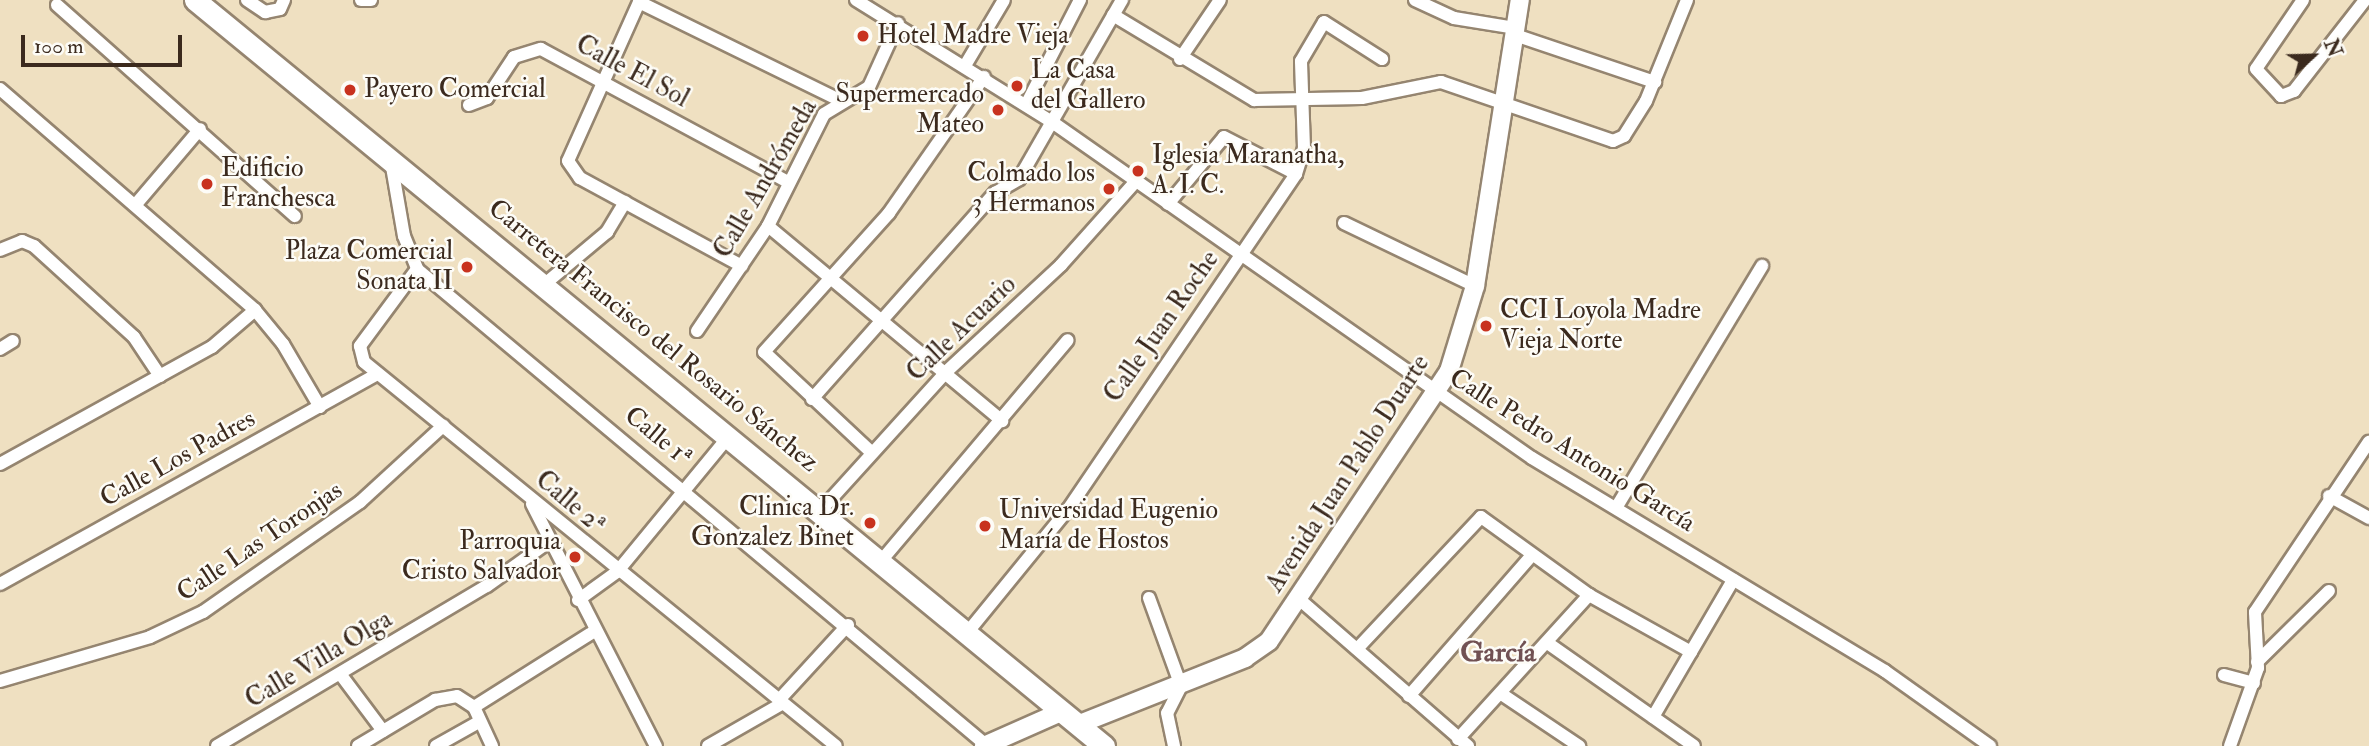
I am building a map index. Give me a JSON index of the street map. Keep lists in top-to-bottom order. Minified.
{"streets":{"main road":["Carretera Francisco del Rosario Sánchez","Avenida Juan Pablo Duarte"],"street":["Calle El Sol","Calle Andrómeda","Calle Juan Roche","Calle Acuario","Calle 1ª","Calle Pedro Antonio García","Calle Los Padres","Calle 2ª","Calle Las Toronjas","Calle Villa Olga"]},"crossings":[["Calle El Sol","Calle Andrómeda"],["Calle Andrómeda","Calle Pedro Antonio García"],["Calle Juan Roche","Carretera Francisco del Rosario Sánchez"],["Calle Juan Roche","Calle Pedro Antonio García"],["Calle Acuario","Carretera Francisco del Rosario Sánchez"],["Calle Acuario","Calle Pedro Antonio García"],["Carretera Francisco del Rosario Sánchez","Calle 1ª"],["Carretera Francisco del Rosario Sánchez","Avenida Juan Pablo Duarte"],["Calle 1ª","Avenida Juan Pablo Duarte"],["Calle 1ª","Calle 2ª"],["Calle Pedro Antonio García","Avenida Juan Pablo Duarte"],["Calle Los Padres","Calle 2ª"],["Calle 2ª","Calle Las Toronjas"]],"districts":["García"],"places":["Hotel Madre Vieja","La Casa del Gallero","Payero Comercial","Supermercado Mateo","Iglesia Maranatha, A. I. C.","Edificio Franchesca","Colmado los 3 Hermanos","Plaza Comercial Sonata II","CCI Loyola Madre Vieja Norte","Clinica Dr. Gonzalez Binet","Universidad Eugenio María de Hostos","Parroquia Cristo Salvador"],"scale_bar":"100 m","north":"right"}
